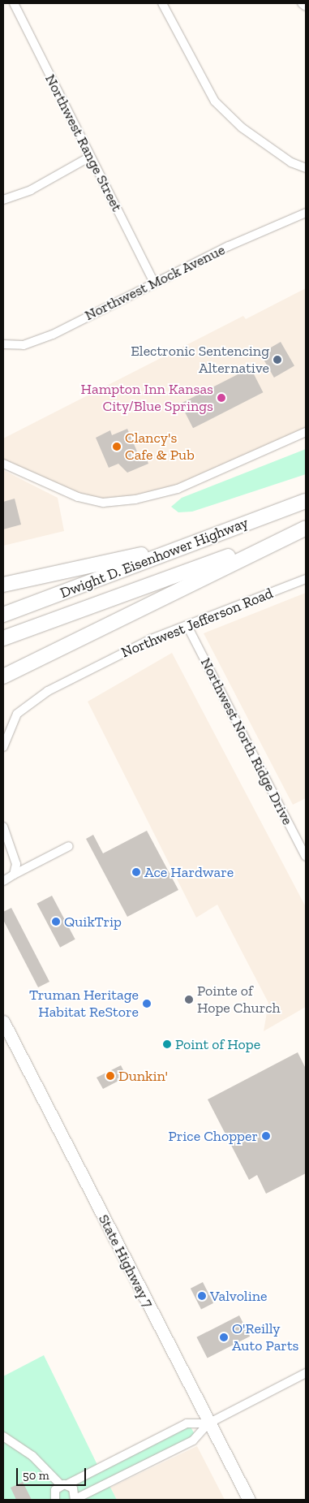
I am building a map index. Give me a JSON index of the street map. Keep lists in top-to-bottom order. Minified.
{"streets":{"highway":["Dwight D. Eisenhower Highway"],"main road":["State Highway 7"],"street":["Northwest Range Street","Northwest Mock Avenue","Northwest Jefferson Road","Northwest North Ridge Drive"]},"crossings":[["Northwest Range Street","Northwest Mock Avenue"],["Northwest Jefferson Road","Northwest North Ridge Drive"]],"places":["Electronic Sentencing Alternative","Hampton Inn Kansas City/Blue Springs","Clancy's Cafe & Pub","Ace Hardware","QuikTrip","Pointe of Hope Church","Truman Heritage Habitat ReStore","Point of Hope","Dunkin'","Price Chopper","Valvoline","O'Reilly Auto Parts"],"scale_bar":"50 m"}
